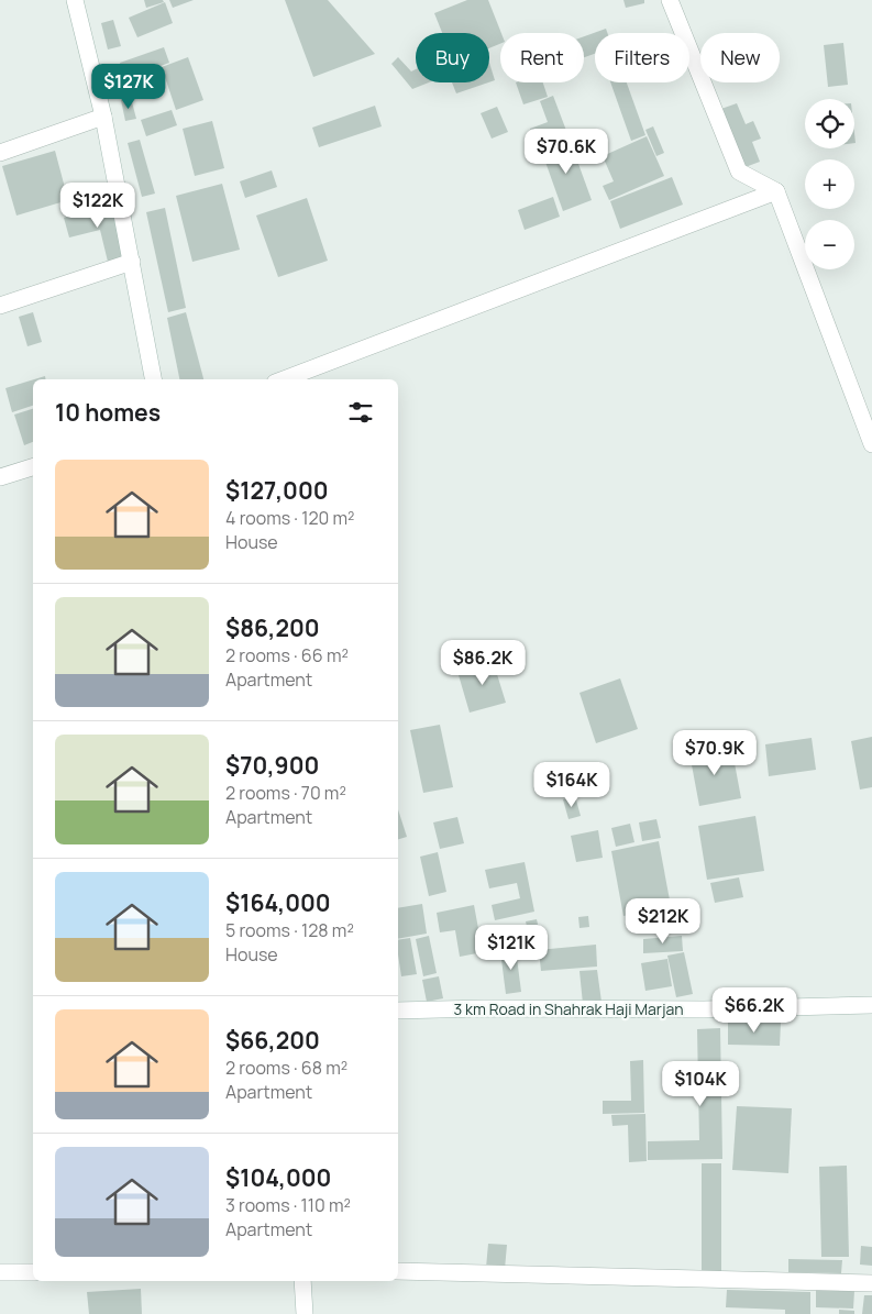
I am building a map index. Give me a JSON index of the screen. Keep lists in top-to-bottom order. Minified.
{"streets":{"street":["3 km Road in Shahrak Haji Marjan"]},"page":{"chip":["Buy","Rent","Filters","New"],"price":["$127K","$70.6K","$122K","$86.2K","$70.9K","$164K","$212K","$121K","$66.2K","$104K"],"map_buttons":["+","−"],"heading":"10 homes","list":[{"name":"$127,000","note":"4 rooms · 120 m² · House"},{"name":"$86,200","note":"2 rooms · 66 m² · Apartment"},{"name":"$70,900","note":"2 rooms · 70 m² · Apartment"},{"name":"$164,000","note":"5 rooms · 128 m² · House"},{"name":"$66,200","note":"2 rooms · 68 m² · Apartment"},{"name":"$104,000","note":"3 rooms · 110 m² · Apartment"}]}}
